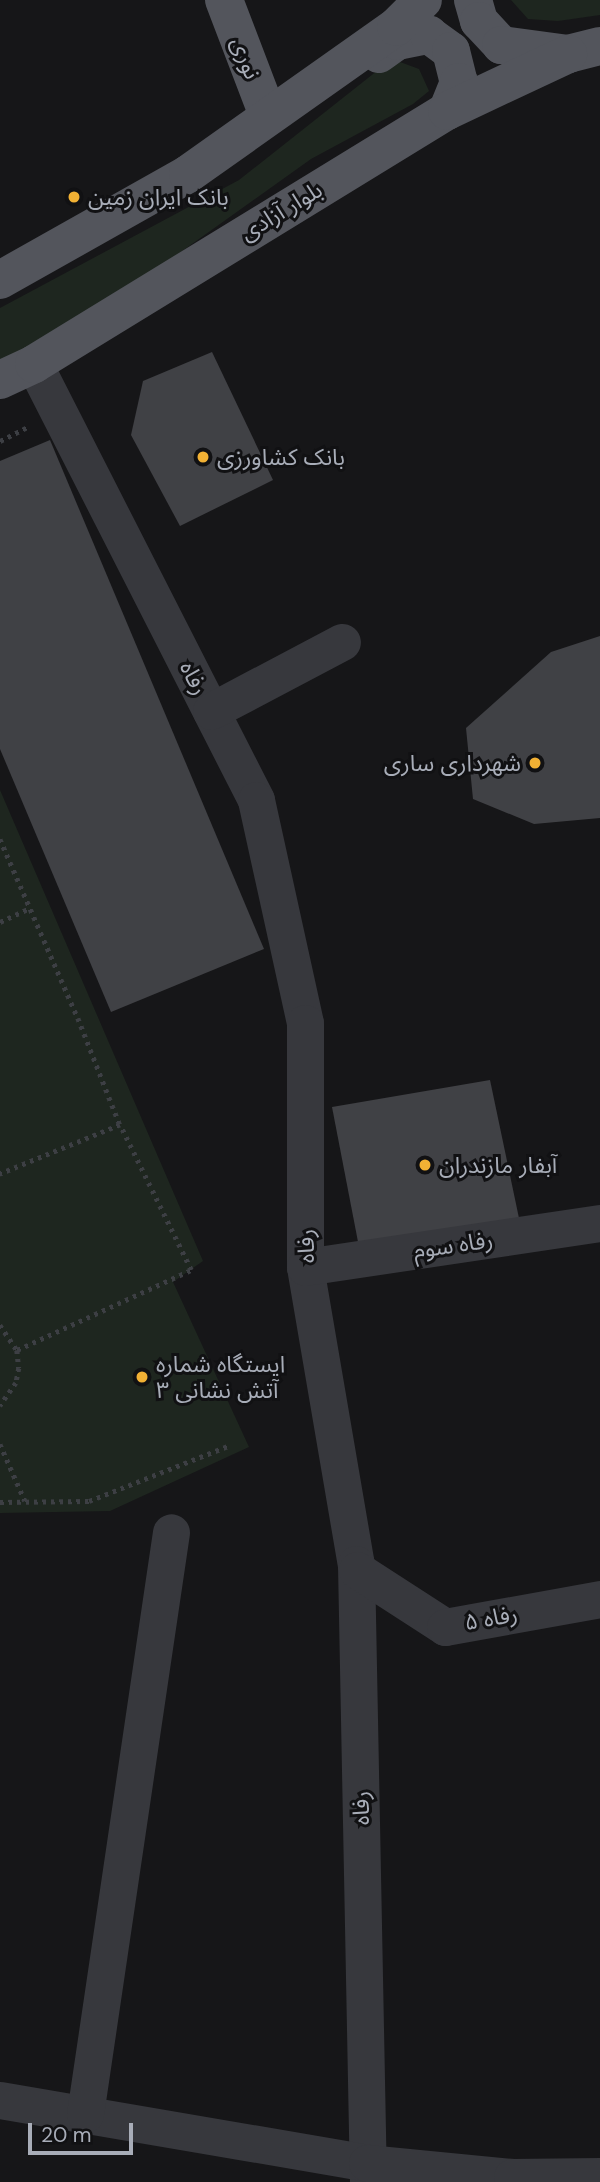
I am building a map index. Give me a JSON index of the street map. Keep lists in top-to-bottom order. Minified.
{"streets":{"main road":["نوری","بلوار آزادی"],"street":["رفاه","رفاه سوم","رفاه ۵"]},"crossings":[["بلوار آزادی","رفاه"],["رفاه","رفاه سوم"],["رفاه","رفاه ۵"]],"places":["بانک ایران زمین","بانک کشاورزی","شهرداری ساری","آبفار مازندران","ایستگاه شماره ۳ آتش نشانی"],"scale_bar":"20 m"}
